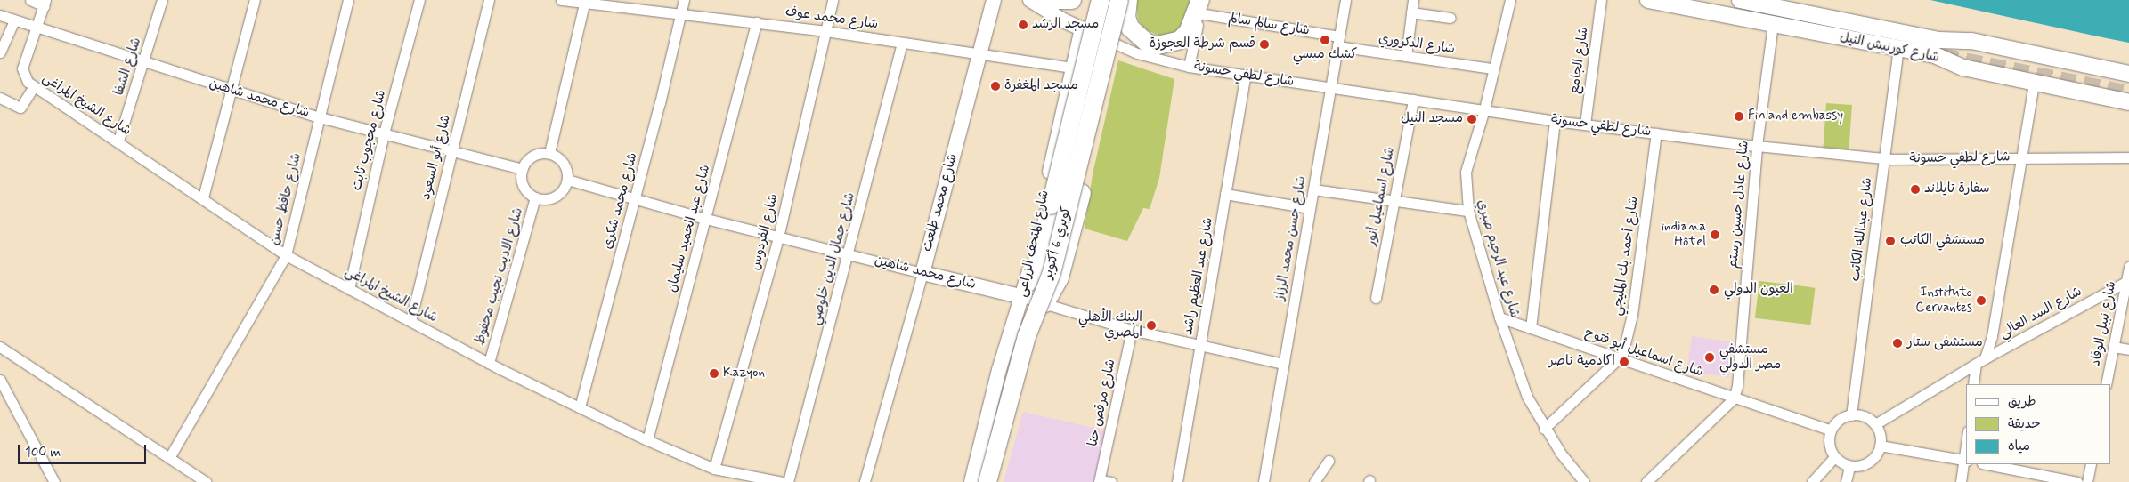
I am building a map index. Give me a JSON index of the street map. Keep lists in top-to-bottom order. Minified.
{"streets":{"highway":["كوبري 6 أكتوبر"],"main road":["شارع كورنيش النيل"],"street":["شارع محمد عوف","شارع سالم سالم","شارع الدكروري","شارع الجامع","شارع الشفا","شارع لطفي حسونة","شارع محمد شاهين","شارع الشيخ المراغى","شارع محجوب ثابت","شارع أبو السعود","شارع اسماعيل أنور","شارع حافظ حسن","شارع محمد شكرى","شارع محمد طلعت","شارع عادل حسين رستم","شارع عبد الحميد سليمان","شارع عبدالله الكاتب","شارع الفردوس","شارع حسن محمد الرزاز","شارع المتحف الزراعى","شارع أحمد بك المليجي","شارع جمال الدين خلوصي","شارع عبد الرحيم صبري","شارع الاديب نجيب محفوظ","شارع عبد العظيم راشد","شارع السد العالي","شارع نبيل الوقاد","شارع اسماعيل أبو فتوح","شارع مرقص حنا"]},"crossings":[["شارع محمد عوف","شارع محمد شكرى"],["شارع محمد عوف","شارع محمد طلعت"],["شارع محمد عوف","شارع عبد الحميد سليمان"],["شارع محمد عوف","شارع الفردوس"],["شارع محمد عوف","شارع المتحف الزراعى"],["شارع محمد عوف","شارع جمال الدين خلوصي"],["شارع سالم سالم","شارع الدكروري"],["شارع سالم سالم","شارع حسن محمد الرزاز"],["شارع الدكروري","شارع حسن محمد الرزاز"],["شارع الدكروري","شارع عبد الرحيم صبري"],["شارع كورنيش النيل","شارع عادل حسين رستم"],["شارع كورنيش النيل","شارع عبدالله الكاتب"],["شارع الجامع","شارع لطفي حسونة"],["شارع الشفا","شارع محمد شاهين"],["شارع الشفا","شارع الشيخ المراغى"],["شارع لطفي حسونة","شارع اسماعيل أنور"],["شارع لطفي حسونة","شارع عادل حسين رستم"],["شارع لطفي حسونة","شارع عبدالله الكاتب"],["شارع لطفي حسونة","شارع حسن محمد الرزاز"],["شارع لطفي حسونة","شارع المتحف الزراعى"],["شارع لطفي حسونة","شارع أحمد بك المليجي"],["شارع لطفي حسونة","شارع عبد الرحيم صبري"],["شارع لطفي حسونة","شارع عبد العظيم راشد"],["شارع محمد شاهين","شارع الشيخ المراغى"],["شارع محمد شاهين","شارع محجوب ثابت"],["شارع محمد شاهين","شارع أبو السعود"],["شارع محمد شاهين","شارع حافظ حسن"],["شارع محمد شاهين","شارع محمد شكرى"],["شارع محمد شاهين","شارع محمد طلعت"],["شارع محمد شاهين","شارع عبد الحميد سليمان"],["شارع محمد شاهين","شارع الفردوس"],["شارع محمد شاهين","شارع حسن محمد الرزاز"],["شارع محمد شاهين","شارع المتحف الزراعى"],["شارع محمد شاهين","شارع جمال الدين خلوصي"],["شارع محمد شاهين","شارع الاديب نجيب محفوظ"],["شارع محمد شاهين","شارع عبد العظيم راشد"],["شارع محمد شاهين","شارع مرقص حنا"],["شارع الشيخ المراغى","شارع محجوب ثابت"],["شارع الشيخ المراغى","شارع أبو السعود"],["شارع الشيخ المراغى","شارع حافظ حسن"],["شارع الشيخ المراغى","شارع محمد شكرى"],["شارع الشيخ المراغى","شارع عبد الحميد سليمان"],["شارع الشيخ المراغى","شارع الفردوس"],["شارع الشيخ المراغى","شارع الاديب نجيب محفوظ"],["شارع عادل حسين رستم","شارع اسماعيل أبو فتوح"],["شارع عبدالله الكاتب","شارع السد العالي"],["شارع عبدالله الكاتب","شارع اسماعيل أبو فتوح"],["شارع أحمد بك المليجي","شارع اسماعيل أبو فتوح"],["شارع عبد الرحيم صبري","شارع اسماعيل أبو فتوح"],["شارع السد العالي","شارع نبيل الوقاد"],["شارع السد العالي","شارع اسماعيل أبو فتوح"]],"places":["مسجد الرشد","كشك ميسي","قسم شرطة العجوزة","مسجد المغفرة","Finland embassy","مسجد النيل","سفارة تايلاند","indiana Hôtel","مستشفي الكاتب","العيون الدولي","Instituto Cervantes","البنك الأهلي المصري","مستشفى ستار","مستشفي مصر الدولي","اكادمية ناصر","Kazyon"],"legend":["طريق","حديقة","مياه"],"scale_bar":"100 m"}
